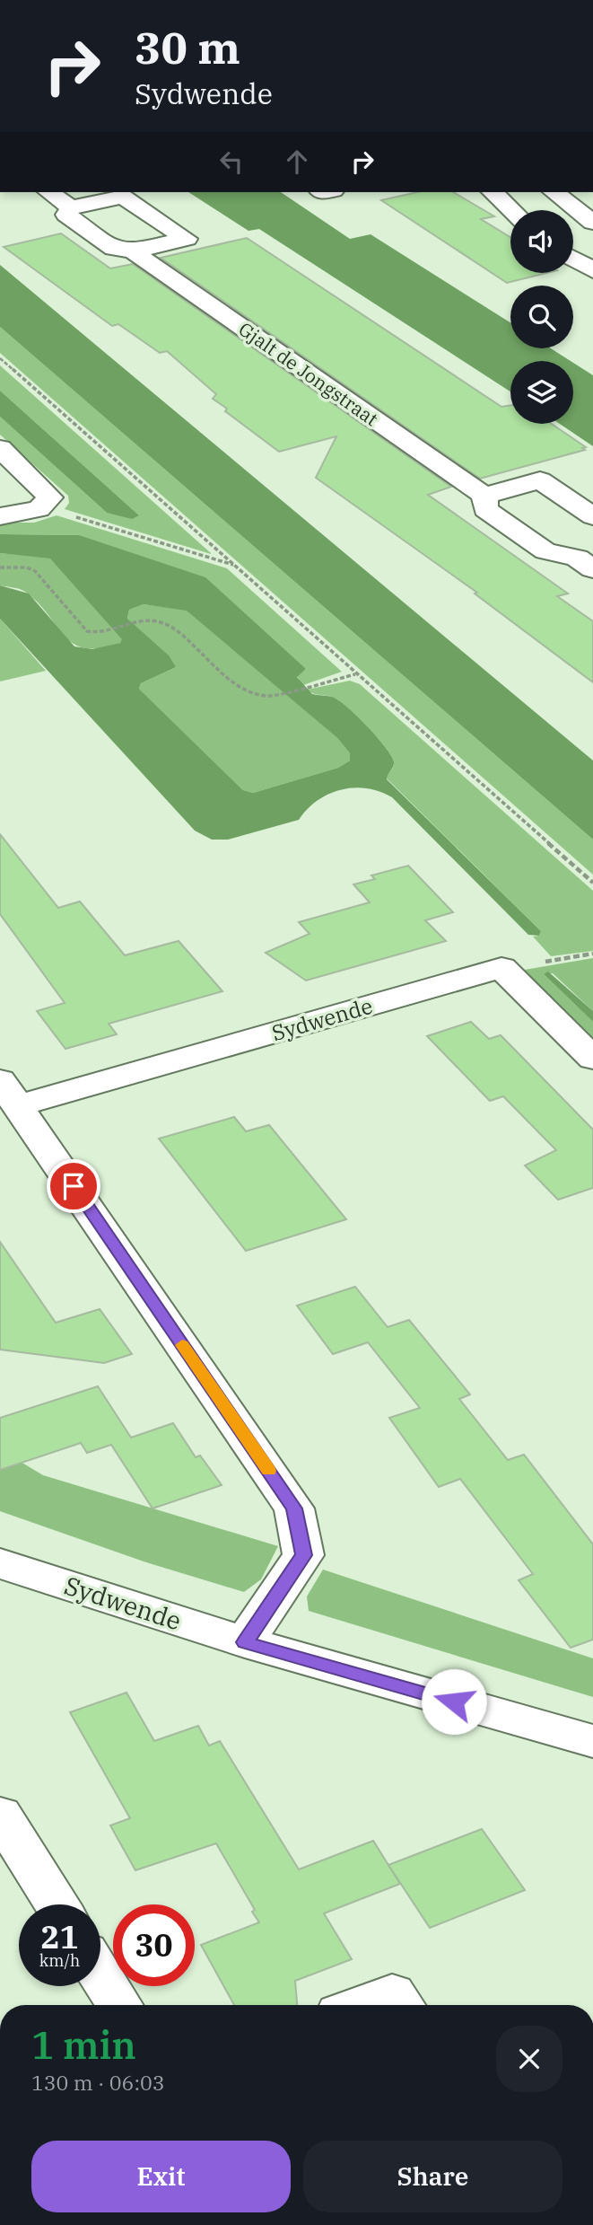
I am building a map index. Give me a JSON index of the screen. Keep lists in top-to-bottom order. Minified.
{"streets":{"street":["Gjalt de Jongstraat","Sydwende"]},"page":{"turn":["30 m","Sydwende"],"speed":"21 km/h","limit":"30","heading":["1 min","130 m · 06:03"],"buttons":["Exit","Share"]}}
